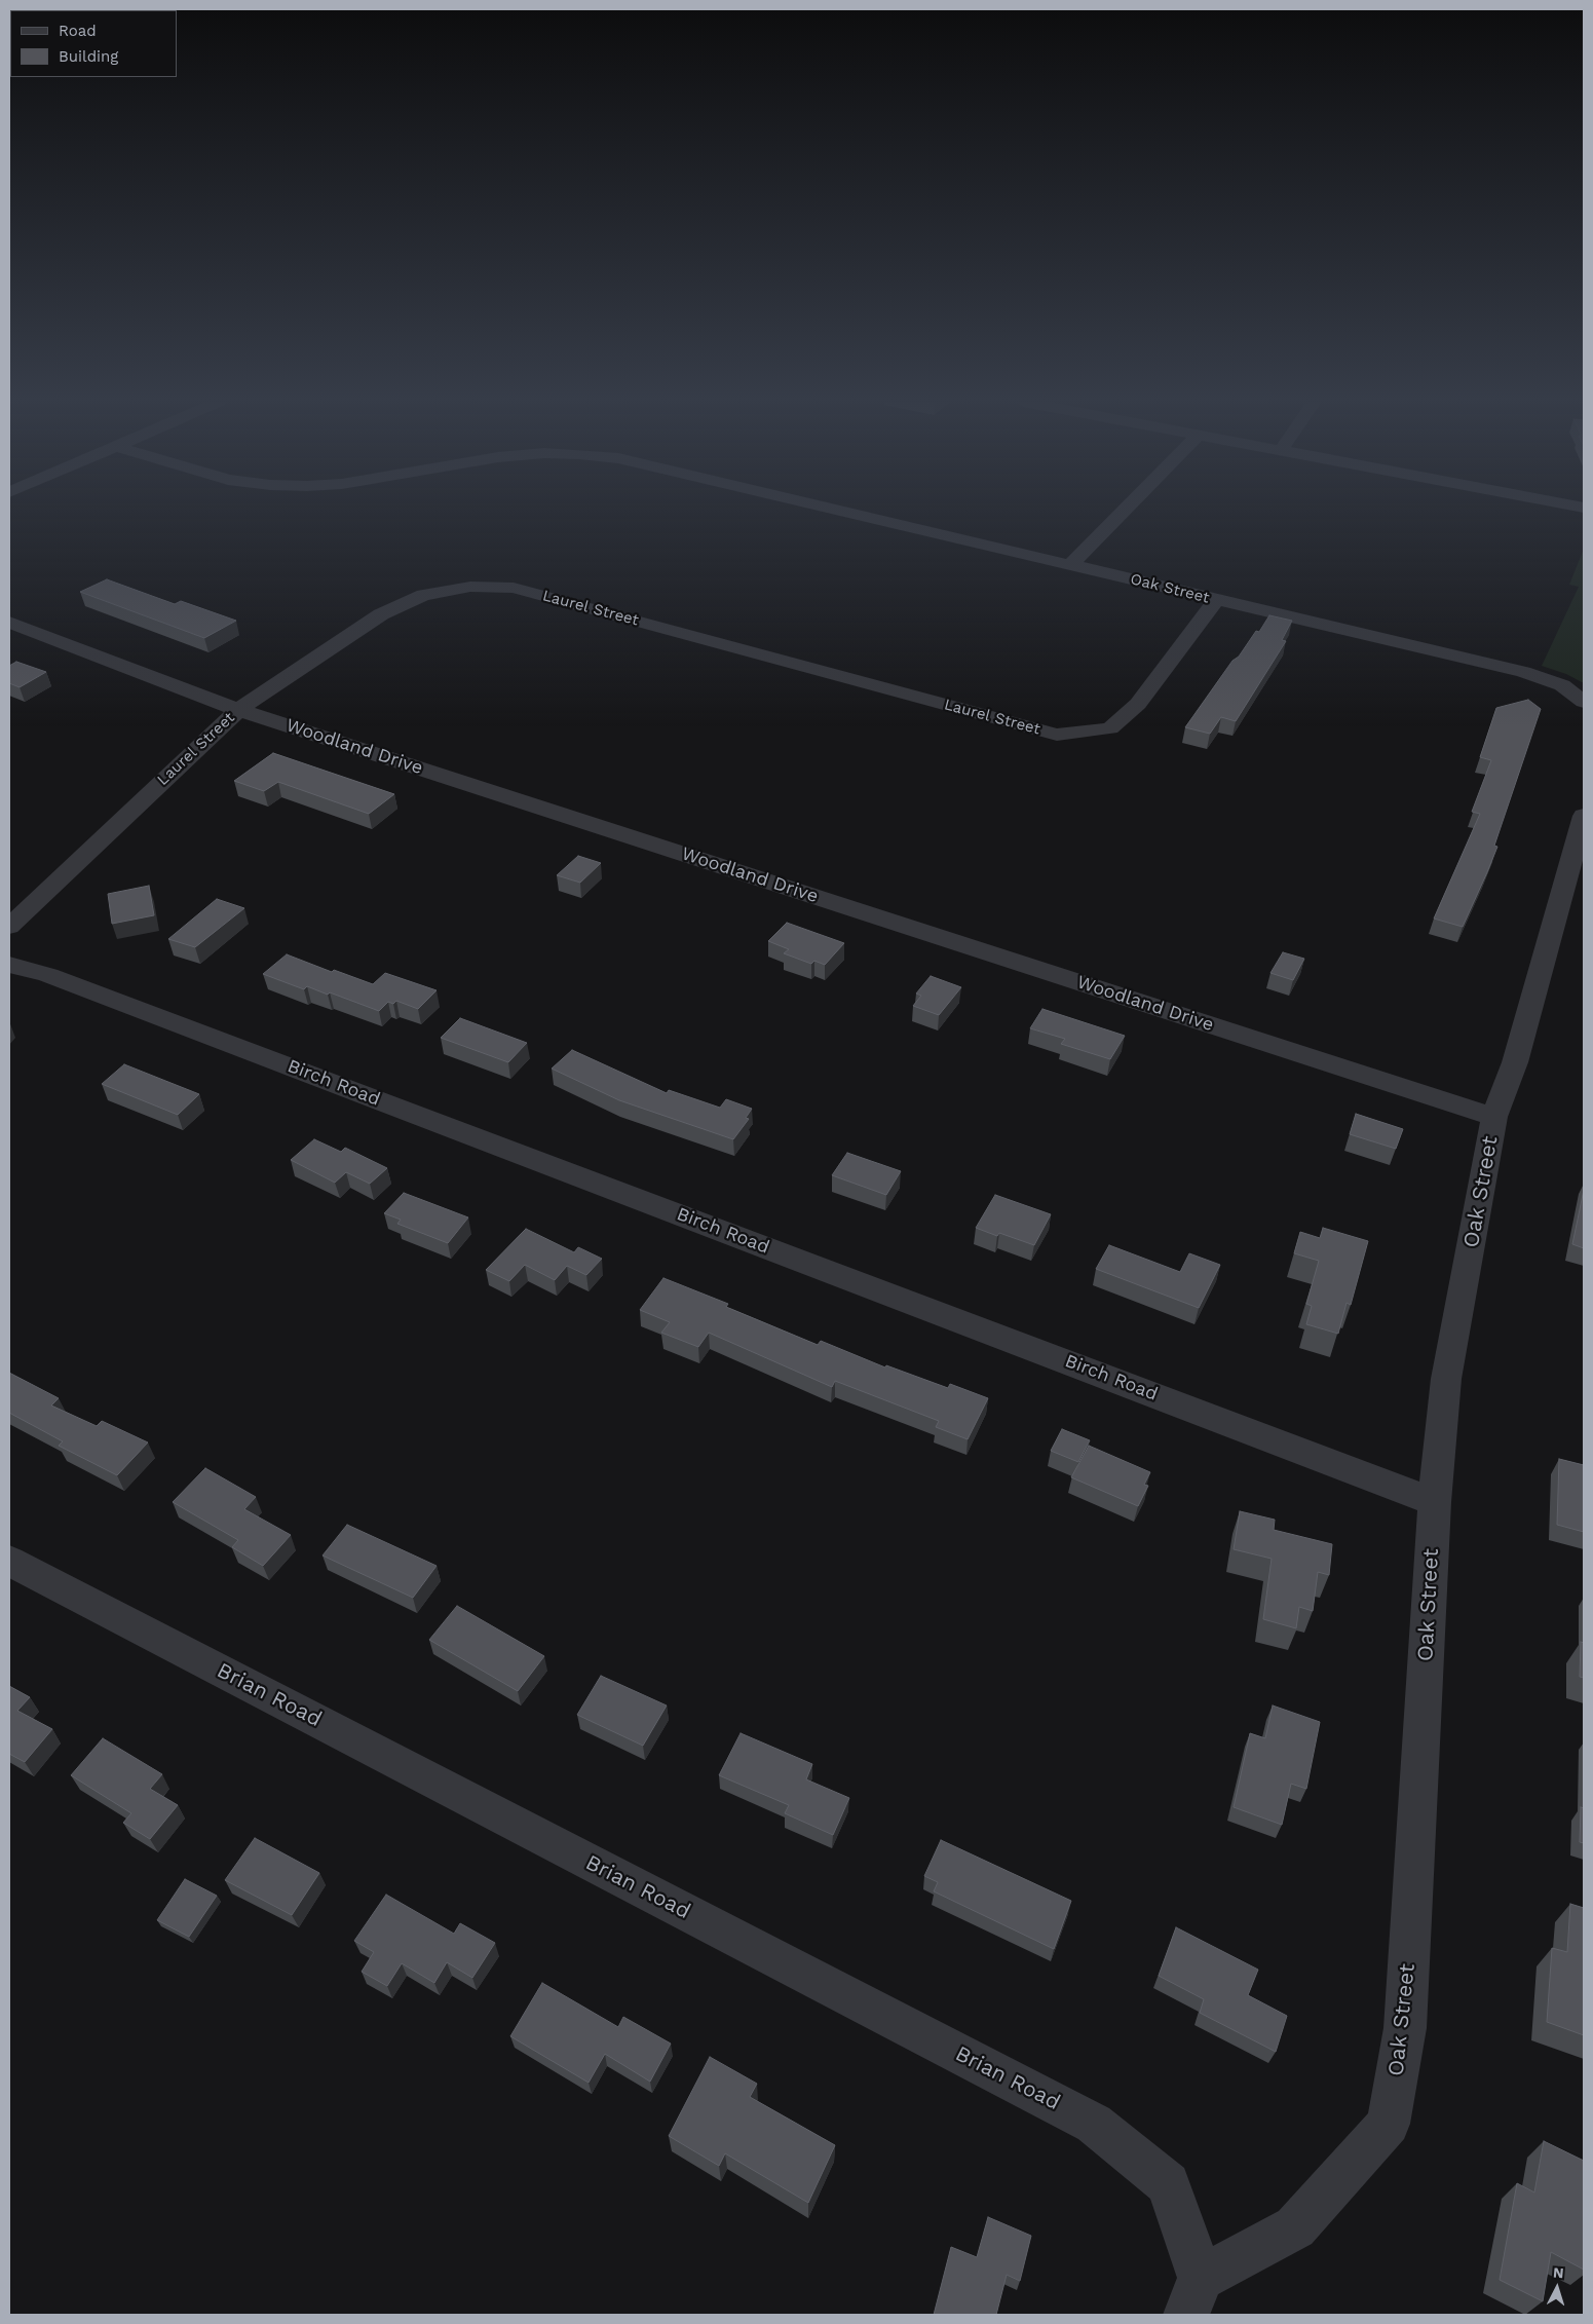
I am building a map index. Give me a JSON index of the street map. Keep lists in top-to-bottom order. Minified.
{"streets":{"street":["Oak Street","Laurel Street","Woodland Drive","Birch Road","Brian Road"]},"crossings":[["Oak Street","Laurel Street"],["Oak Street","Woodland Drive"],["Oak Street","Birch Road"],["Oak Street","Brian Road"],["Laurel Street","Woodland Drive"]],"legend":["Road","Building"],"north":"top"}
